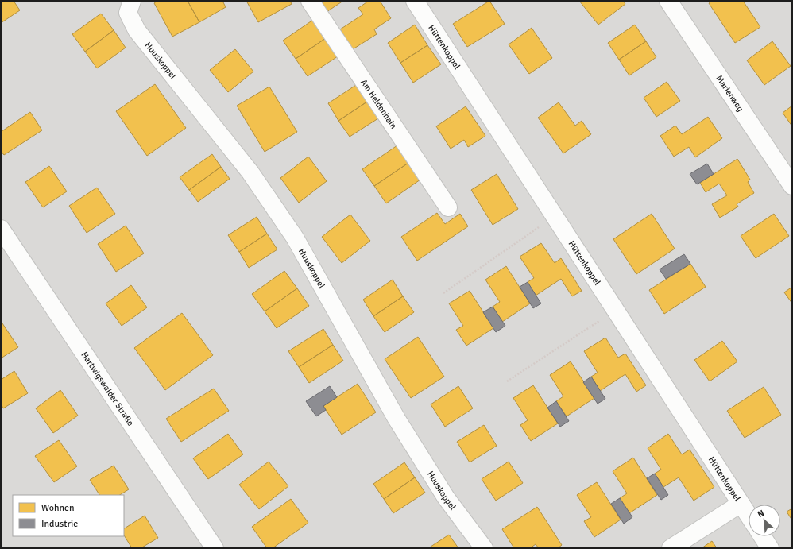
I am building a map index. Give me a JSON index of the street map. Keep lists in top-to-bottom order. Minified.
{"streets":{"street":["Hüttenkoppel","Huuskoppel","Marienweg","Am Heldenhain","Hartwigswalder Straße"]},"legend":["Wohnen","Industrie"],"north":"top left"}
